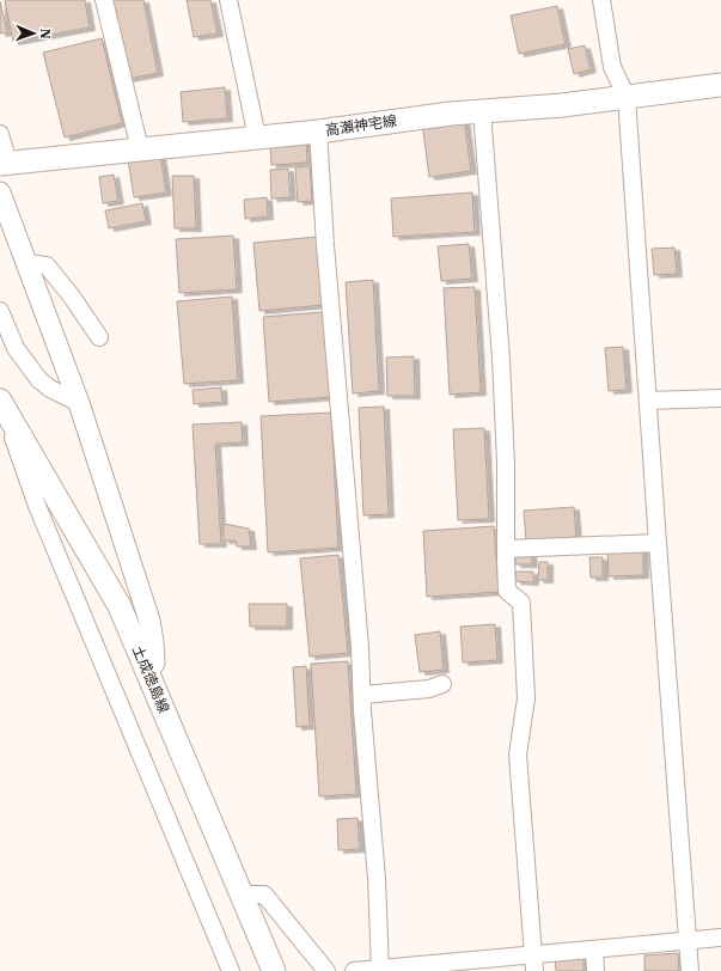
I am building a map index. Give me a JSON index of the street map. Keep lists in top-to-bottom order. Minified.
{"streets":{"main road":["高瀬神宅線","土成徳島線"]},"north":"right"}
